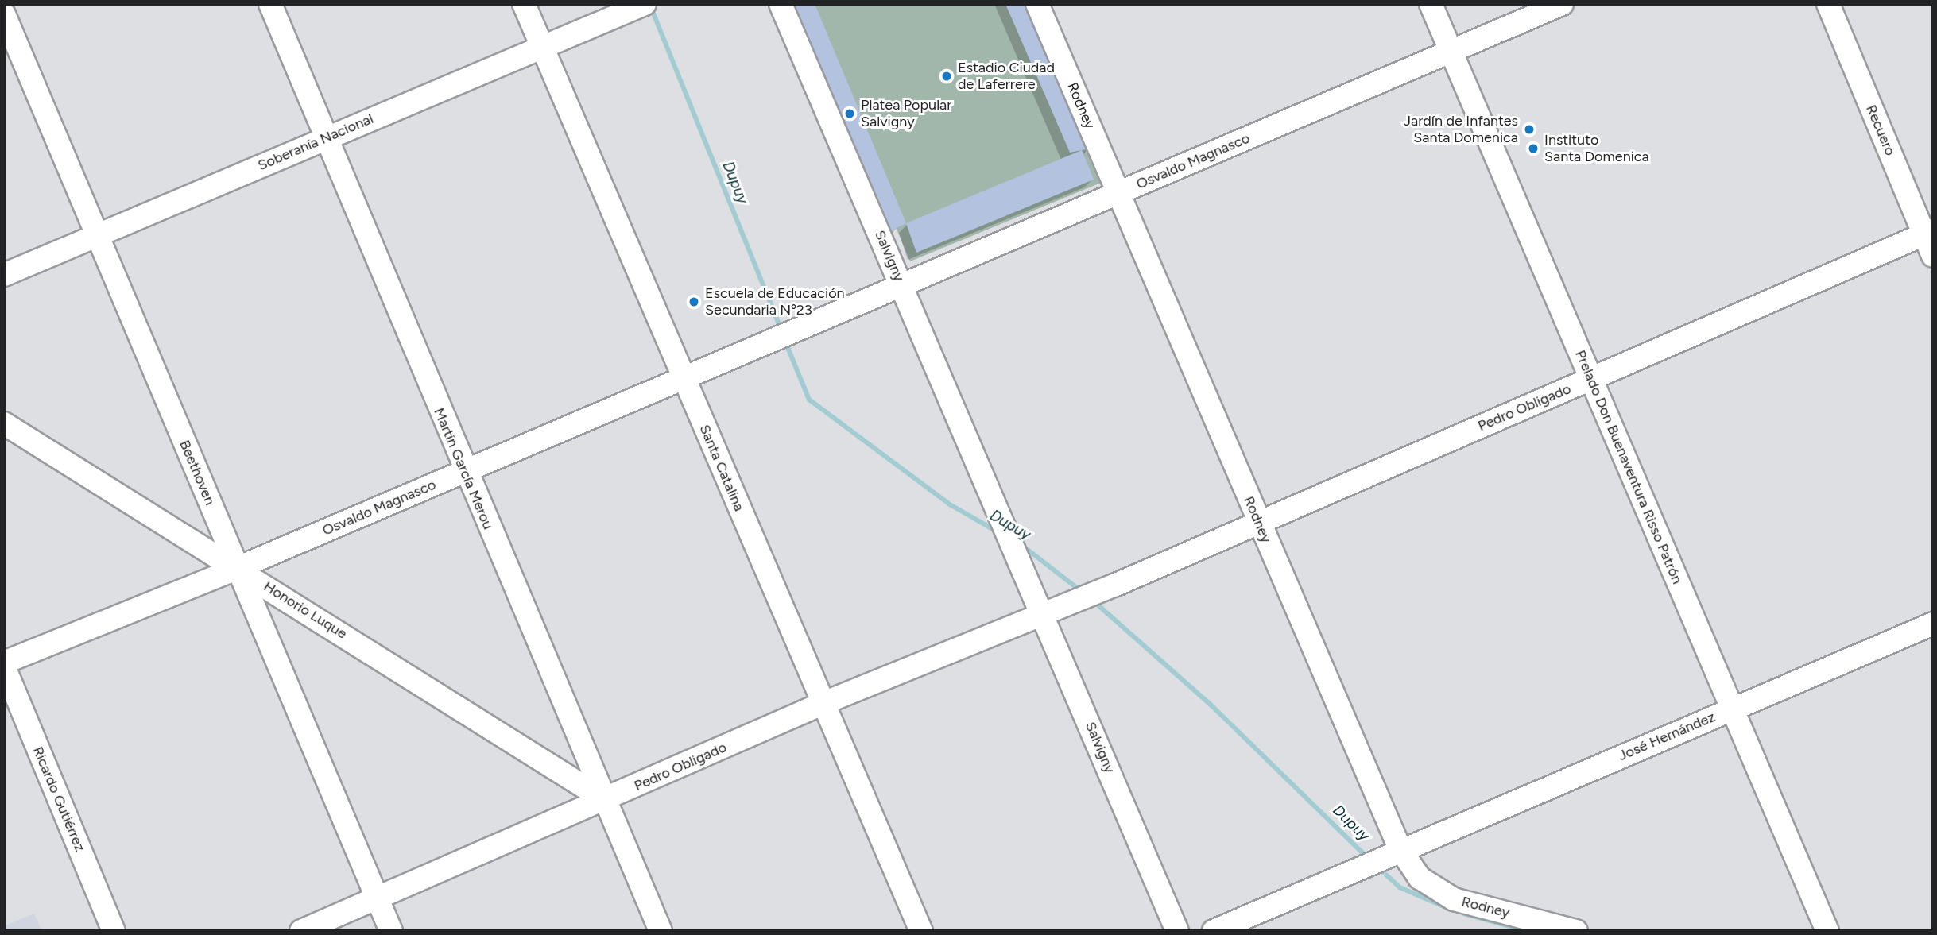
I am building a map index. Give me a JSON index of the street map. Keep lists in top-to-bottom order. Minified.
{"streets":{"street":["Rodney","Recuero","Soberanía Nacional","Osvaldo Magnasco","Salvigny","Pedro Obligado","Prelado Don Buenaventura Risso Patrón","Santa Catalina","Martín García Merou","Beethoven","Honorio Luque","José Hernández","Ricardo Gutiérrez"]},"crossings":[["Rodney","Osvaldo Magnasco"],["Rodney","Pedro Obligado"],["Rodney","José Hernández"],["Recuero","Pedro Obligado"],["Soberanía Nacional","Santa Catalina"],["Soberanía Nacional","Martín García Merou"],["Soberanía Nacional","Beethoven"],["Osvaldo Magnasco","Salvigny"],["Osvaldo Magnasco","Prelado Don Buenaventura Risso Patrón"],["Osvaldo Magnasco","Santa Catalina"],["Osvaldo Magnasco","Martín García Merou"],["Osvaldo Magnasco","Beethoven"],["Osvaldo Magnasco","Honorio Luque"],["Salvigny","Pedro Obligado"],["Pedro Obligado","Prelado Don Buenaventura Risso Patrón"],["Pedro Obligado","Santa Catalina"],["Pedro Obligado","Martín García Merou"],["Pedro Obligado","Beethoven"],["Pedro Obligado","Honorio Luque"],["Prelado Don Buenaventura Risso Patrón","José Hernández"],["Martín García Merou","Honorio Luque"],["Beethoven","Honorio Luque"]],"water":["Dupuy"],"places":["Estadio Ciudad de Laferrere","Platea Popular Salvigny","Jardín de Infantes Santa Domenica","Instituto Santa Domenica","Escuela de Educación Secundaria Nº23"]}
